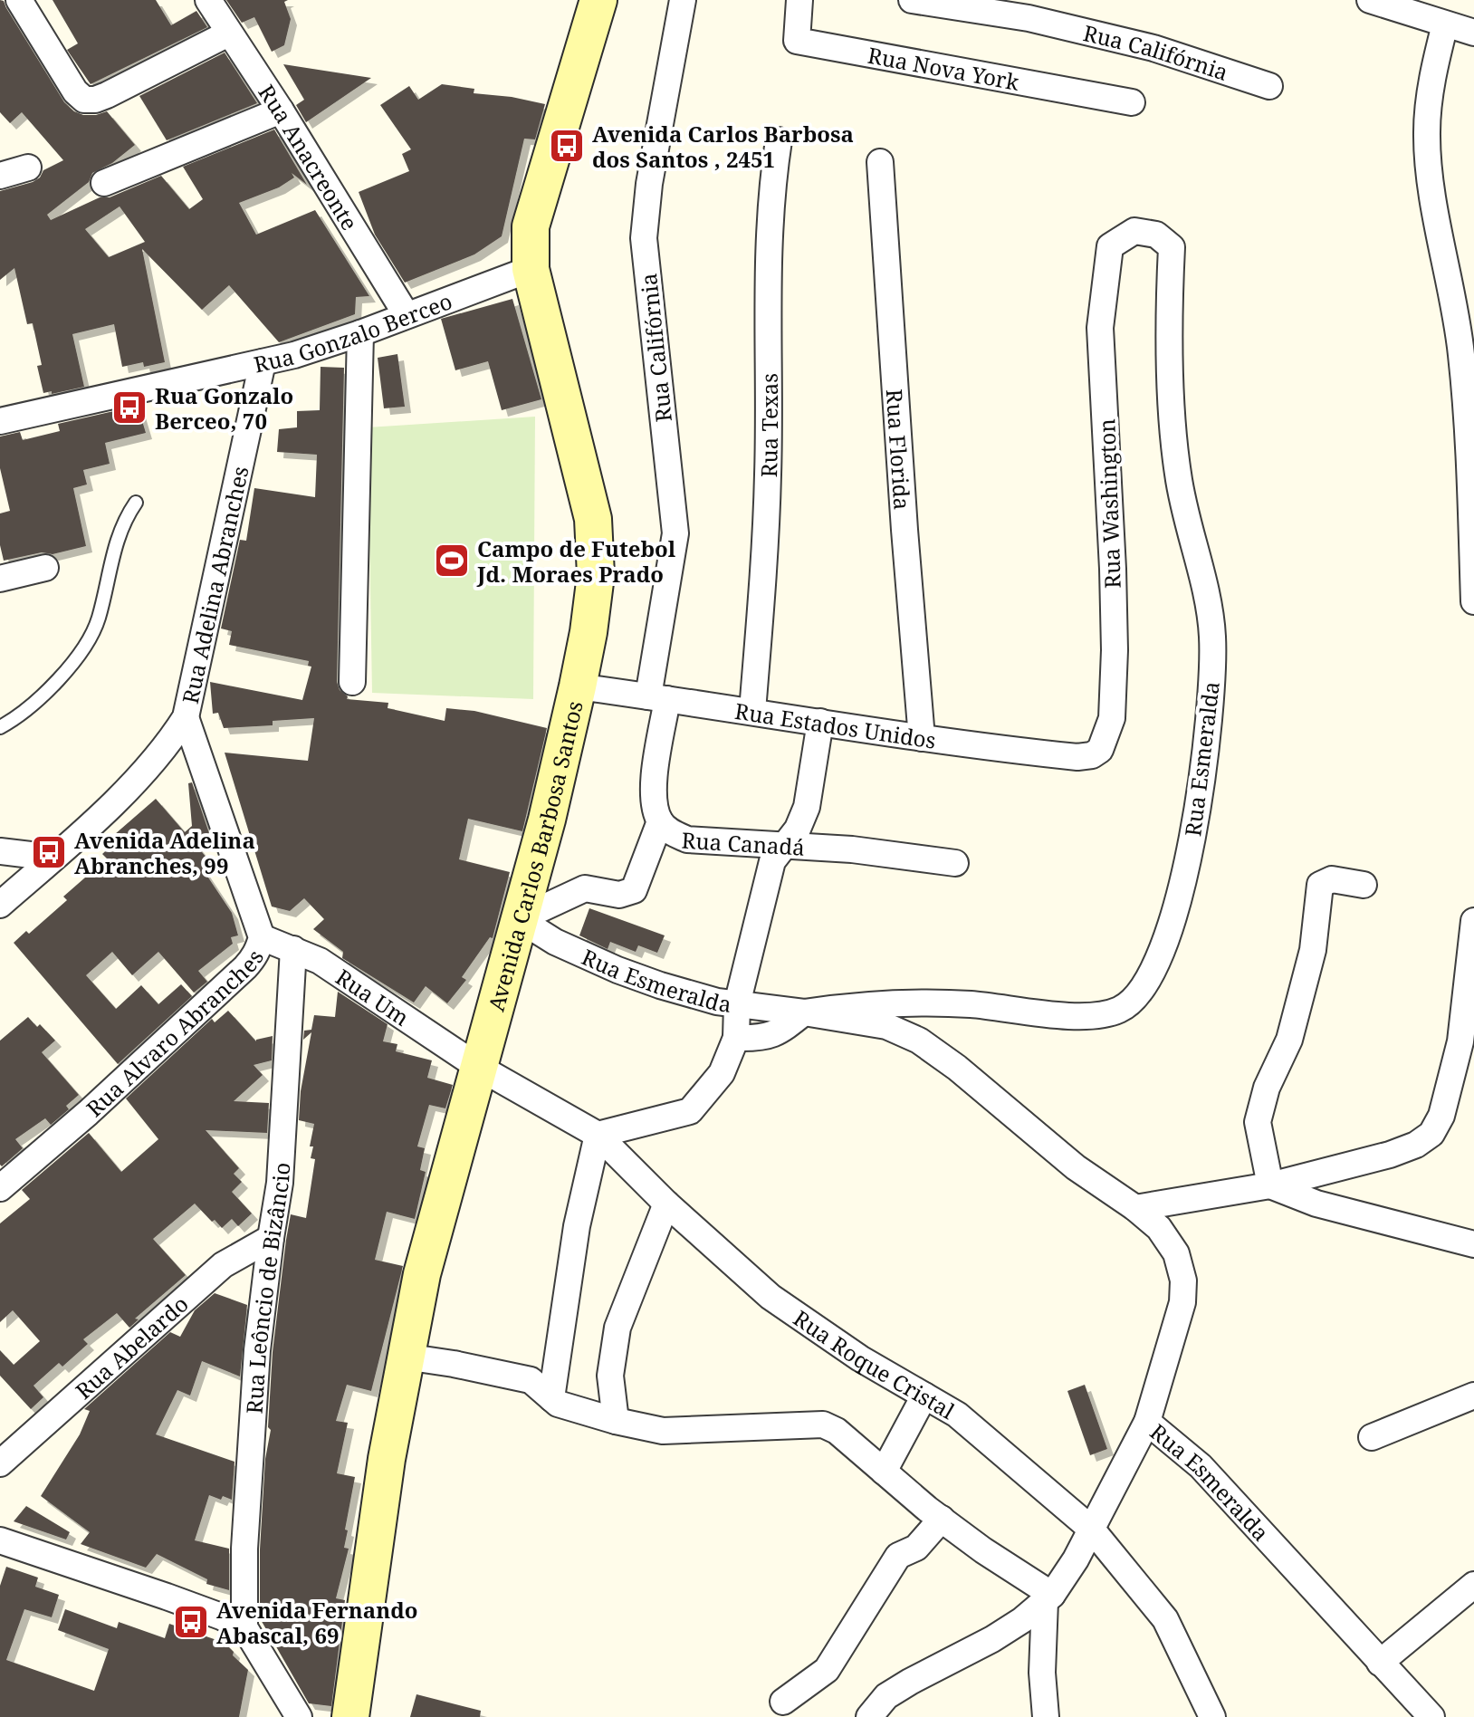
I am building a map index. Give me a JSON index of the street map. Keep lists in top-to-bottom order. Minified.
{"streets":{"main road":["Avenida Carlos Barbosa Santos"],"street":["Rua Califórnia","Rua Nova York","Rua Anacreonte","Rua Gonzalo Berceo","Rua Texas","Rua Florida","Rua Washington","Rua Adelina Abranches","Rua Estados Unidos","Rua Esmeralda","Rua Canadá","Rua Um","Rua Alvaro Abranches","Rua Leôncio de Bizâncio","Rua Abelardo","Rua Roque Cristal"]},"crossings":[["Rua Califórnia","Rua Estados Unidos"],["Rua Califórnia","Rua Canadá"],["Rua Anacreonte","Rua Gonzalo Berceo"],["Rua Gonzalo Berceo","Rua Adelina Abranches"],["Rua Gonzalo Berceo","Avenida Carlos Barbosa Santos"],["Rua Texas","Rua Estados Unidos"],["Rua Florida","Rua Estados Unidos"],["Rua Washington","Rua Estados Unidos"],["Rua Washington","Rua Esmeralda"],["Rua Adelina Abranches","Rua Alvaro Abranches"],["Rua Estados Unidos","Rua Canadá"],["Rua Estados Unidos","Avenida Carlos Barbosa Santos"],["Rua Esmeralda","Avenida Carlos Barbosa Santos"],["Avenida Carlos Barbosa Santos","Rua Um"],["Avenida Carlos Barbosa Santos","Rua Roque Cristal"],["Rua Um","Rua Alvaro Abranches"],["Rua Um","Rua Leôncio de Bizâncio"],["Rua Um","Rua Roque Cristal"],["Rua Leôncio de Bizâncio","Rua Abelardo"]],"places":{"bus stop":["Avenida Carlos Barbosa dos Santos , 2451","Rua Gonzalo Berceo, 70","Avenida Adelina Abranches, 99","Avenida Fernando Abascal, 69"],"sports":["Campo de Futebol Jd. Moraes Prado"]}}
